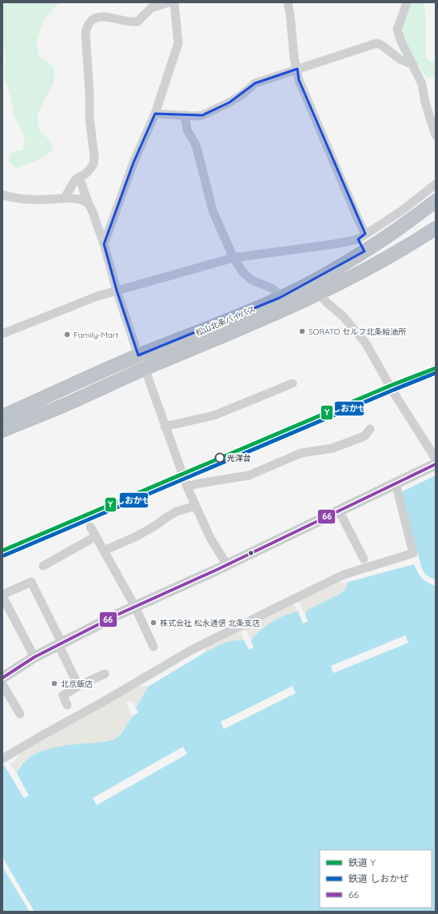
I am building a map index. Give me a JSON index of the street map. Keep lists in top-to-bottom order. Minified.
{"streets":{"highway":["松山北条バイパス"]},"places":["SORATO セルフ北条給油所","Family-Mart","光洋台","株式会社 松永通信 北条支店","北京飯店"],"lines":["rail line Y","rail line しおかぜ","transit line 66"],"legend":["鉄道 Y","鉄道 しおかぜ","66"]}
